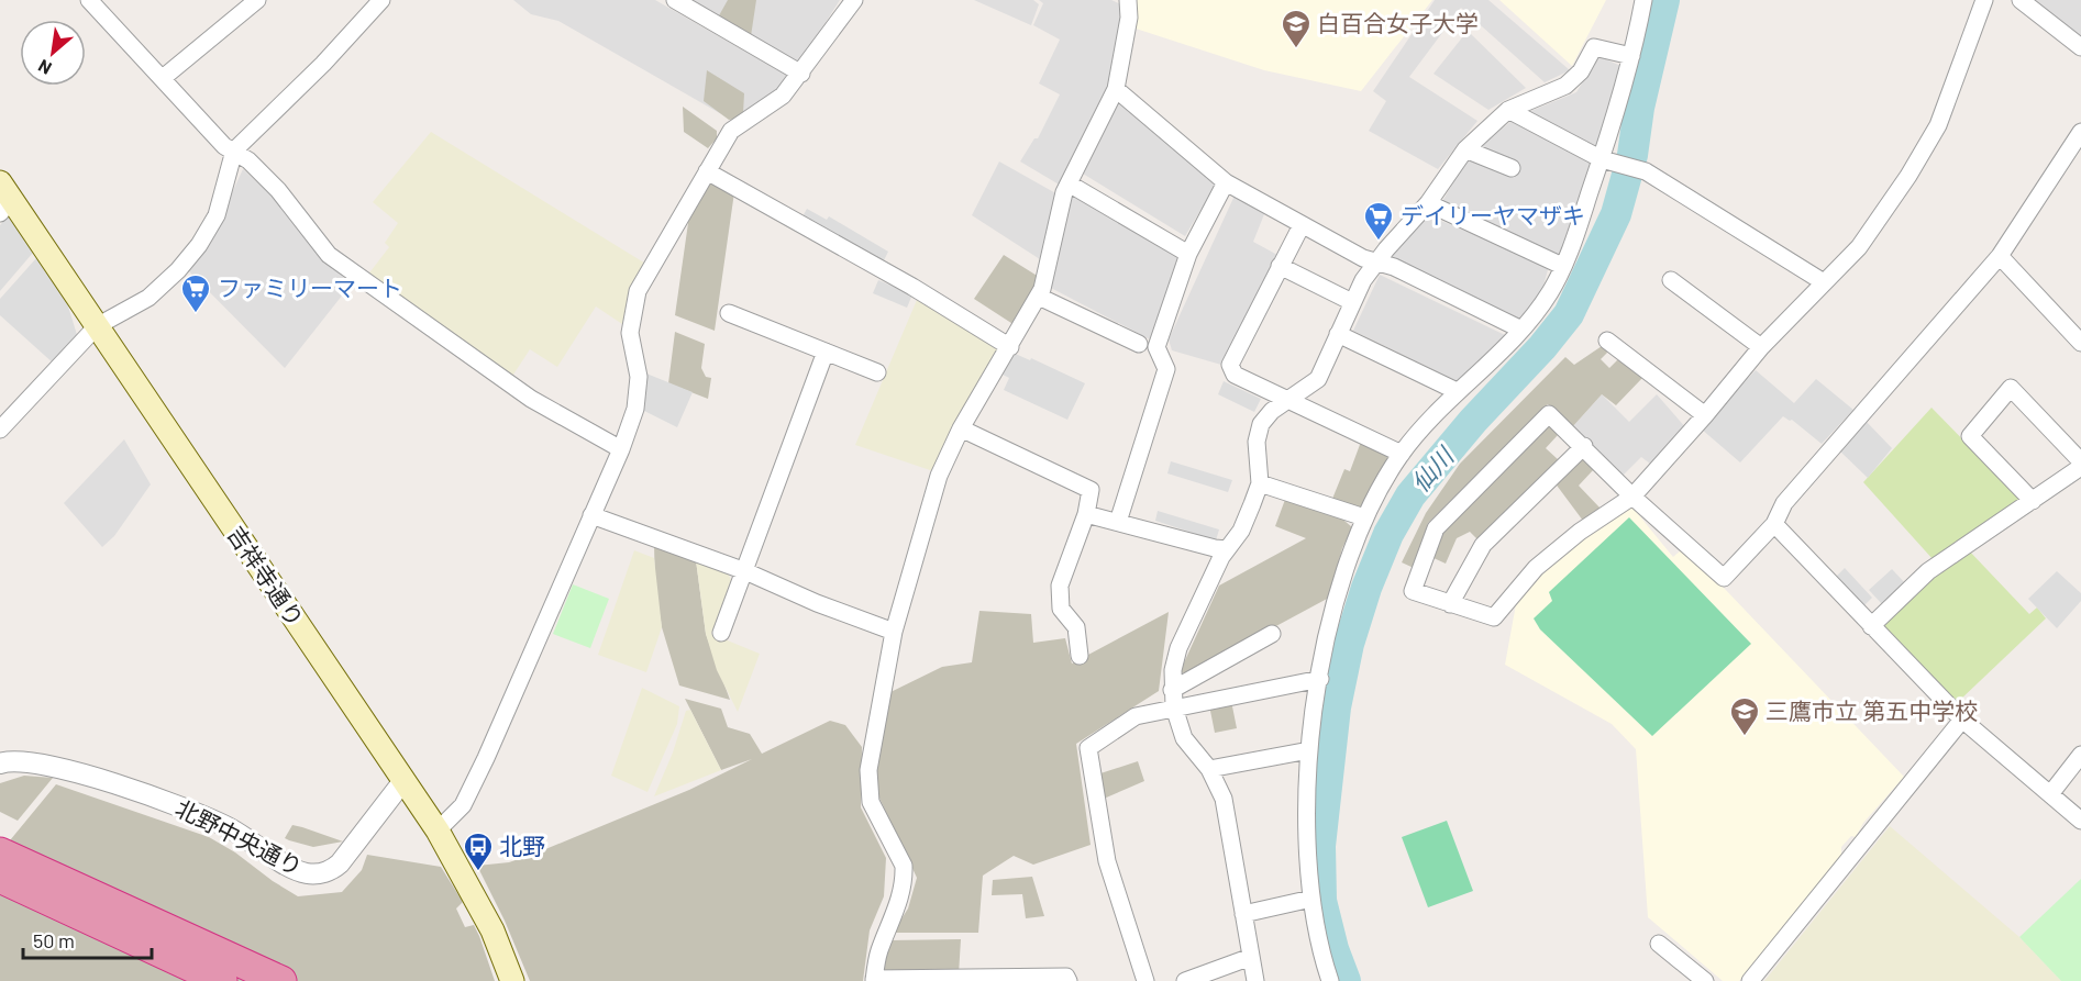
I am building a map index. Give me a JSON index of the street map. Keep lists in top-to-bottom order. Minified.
{"streets":{"main road":["吉祥寺通り"],"street":["北野中央通り"]},"crossings":[["吉祥寺通り","北野中央通り"]],"water":["仙川"],"places":{"school or university":["白百合女子大学","三鷹市立 第五中学校"],"supermarket":["デイリーヤマザキ","ファミリーマート"],"bus stop":["北野"]},"scale_bar":"50 m","north":"bottom left"}
